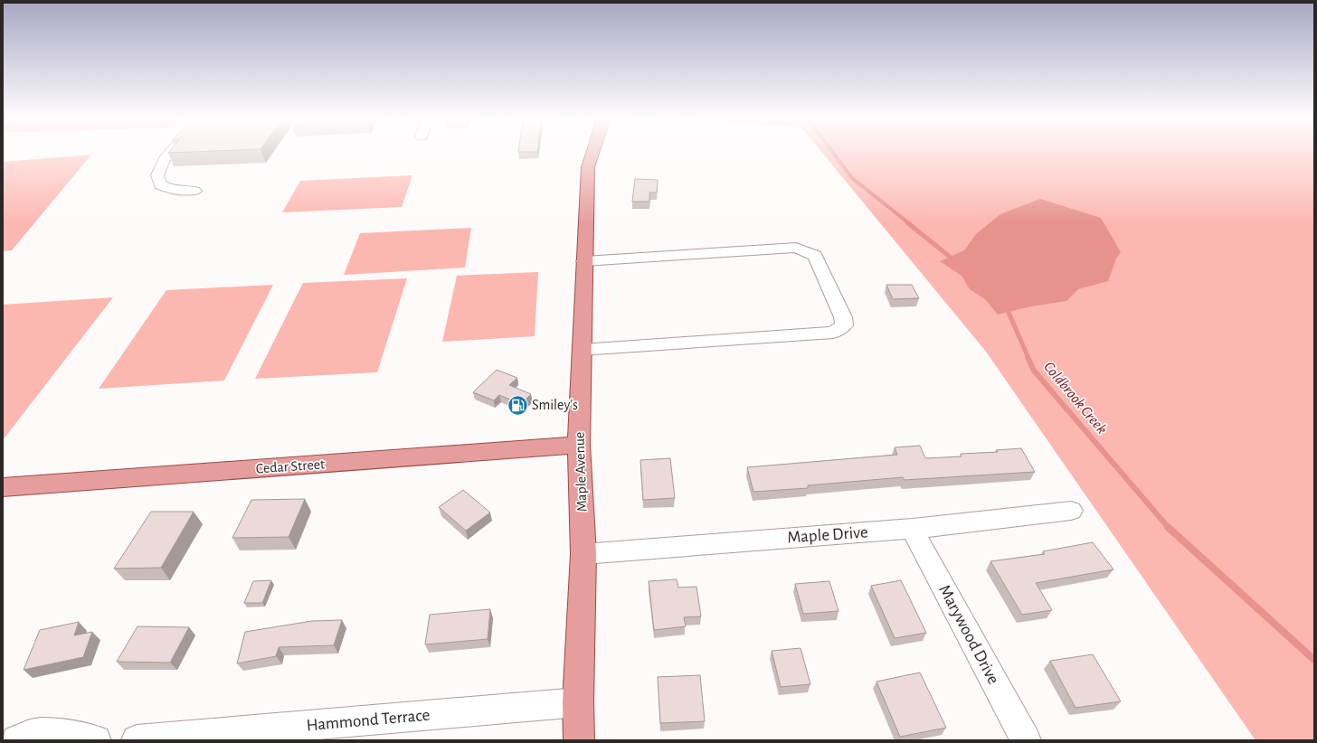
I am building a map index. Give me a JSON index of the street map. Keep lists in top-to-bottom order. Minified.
{"streets":{"main road":["Cedar Street","Maple Avenue"],"street":["Maple Drive","Marywood Drive","Hammond Terrace"]},"crossings":[["Cedar Street","Maple Avenue"],["Maple Avenue","Maple Drive"],["Maple Avenue","Hammond Terrace"],["Maple Drive","Marywood Drive"]],"water":["Coldbrook Creek"],"places":{"fuel station":["Smiley’s"]}}
